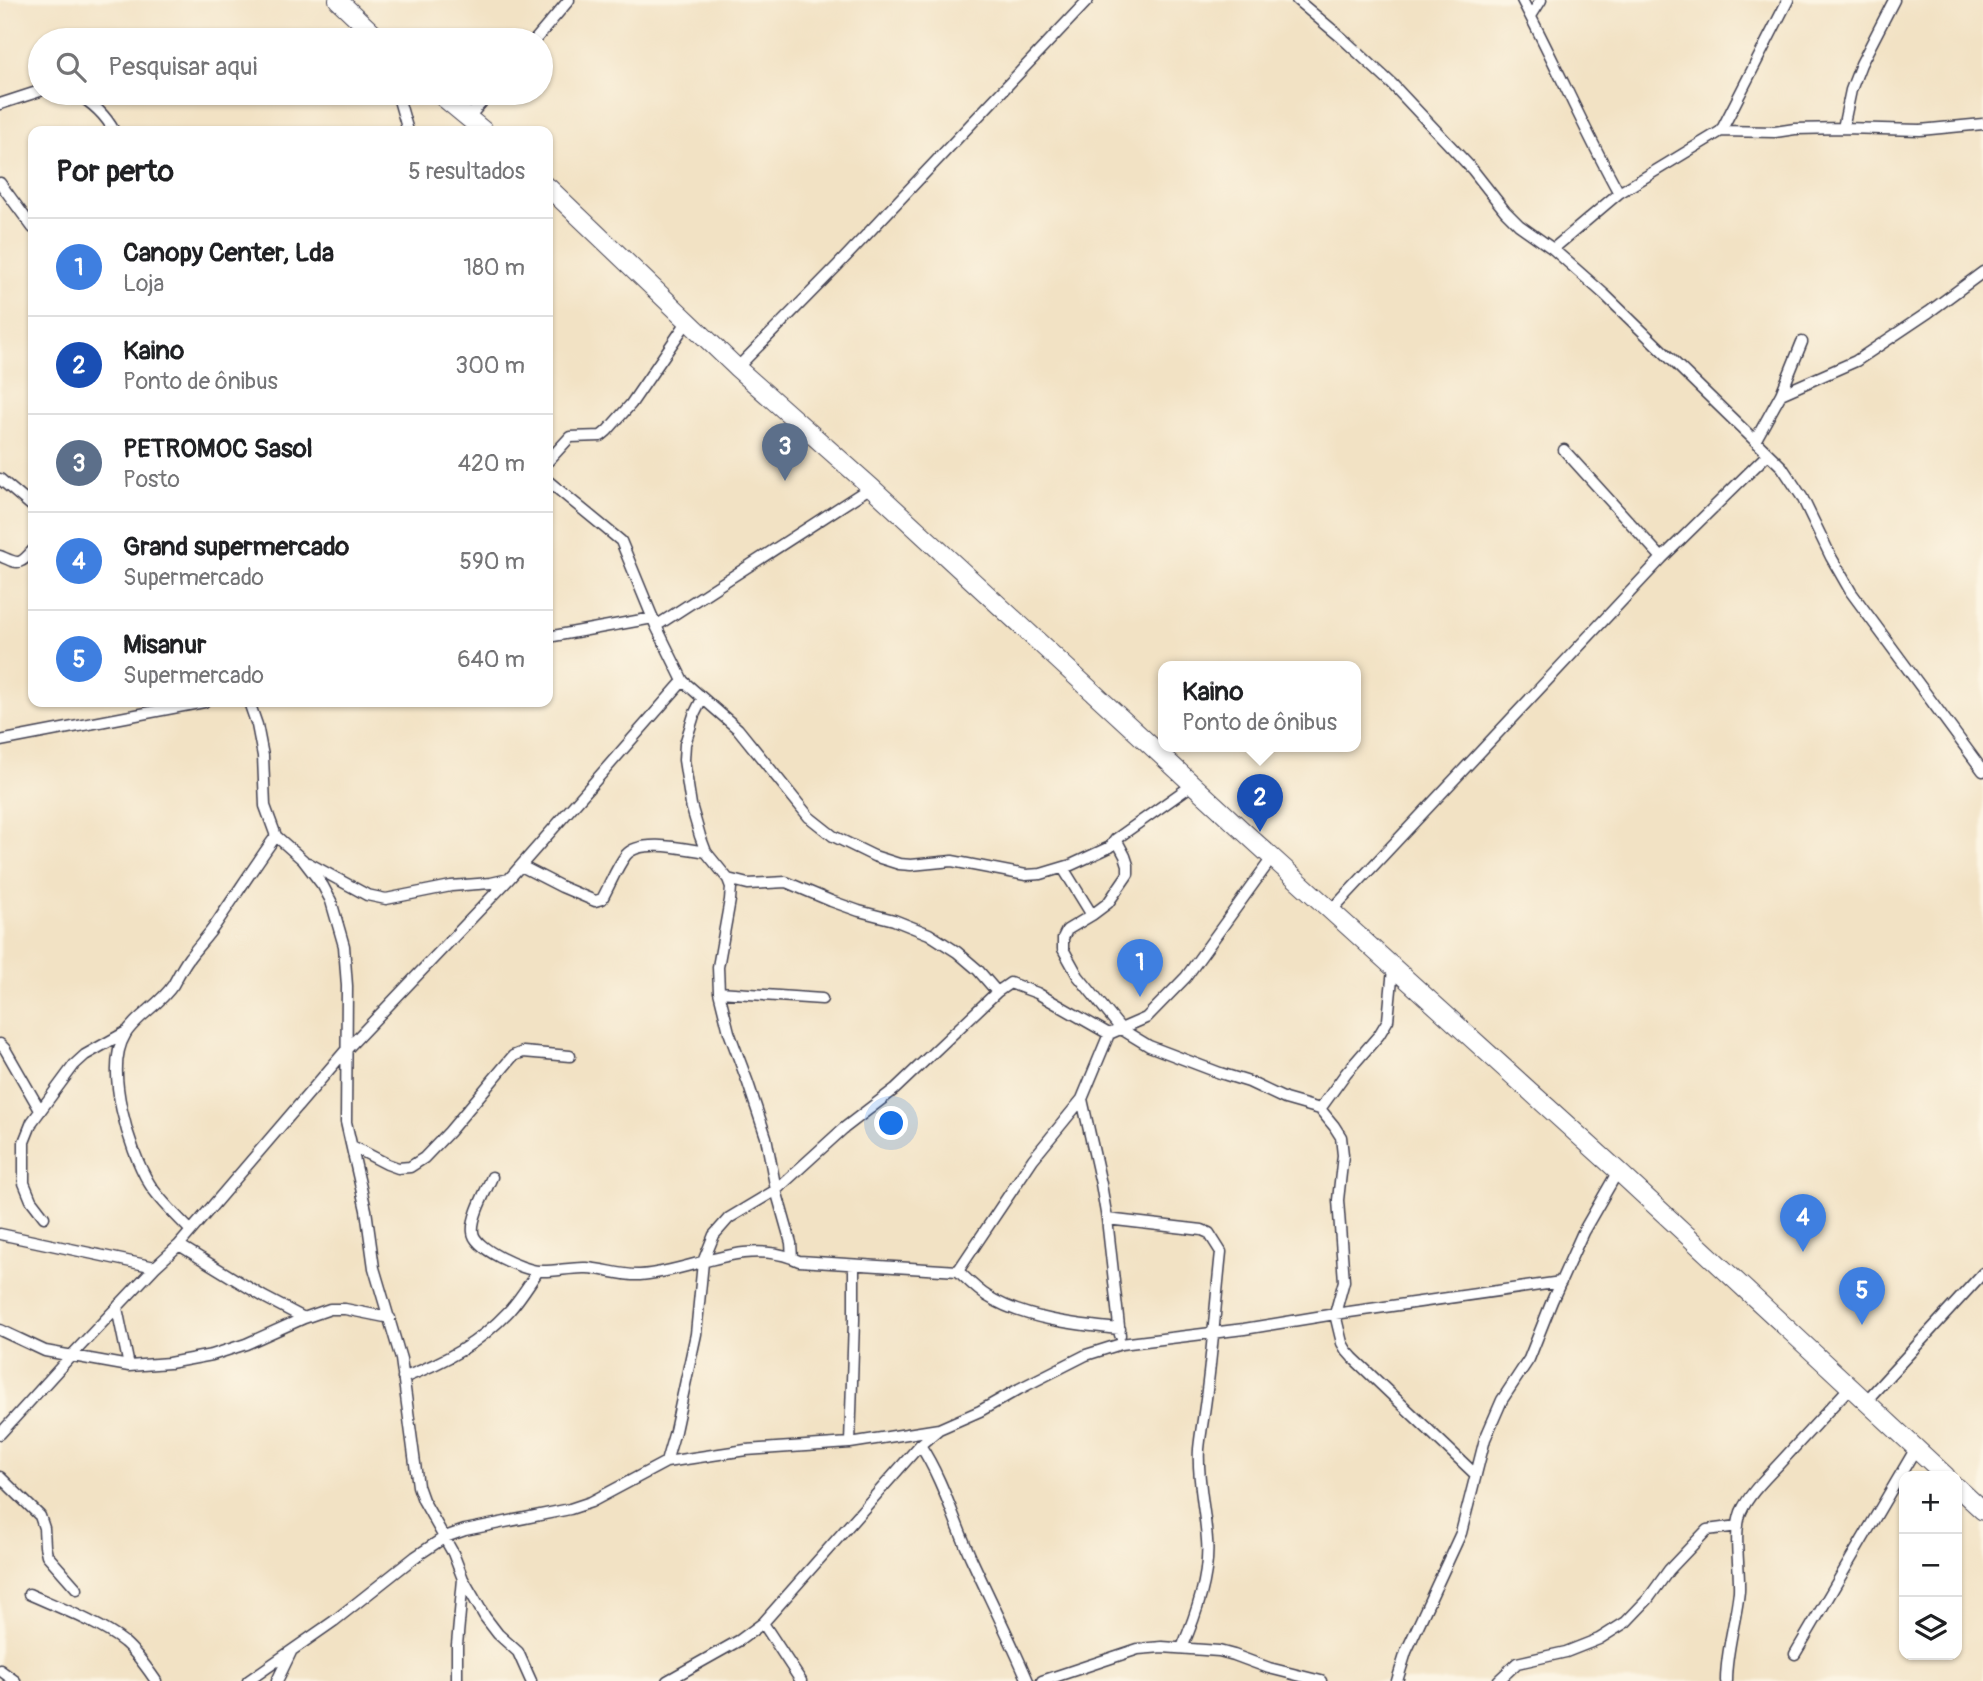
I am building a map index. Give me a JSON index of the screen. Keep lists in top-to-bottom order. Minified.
{"page":{"search":"Pesquisar aqui","heading":["Por perto","5 resultados"],"list":[{"mark":"1","name":"Canopy Center, Lda","note":"Loja","value":"180 m"},{"mark":"2","name":"Kaino","note":"Ponto de ônibus","value":"300 m"},{"mark":"3","name":"PETROMOC Sasol","note":"Posto","value":"420 m"},{"mark":"4","name":"Grand supermercado","note":"Supermercado","value":"590 m"},{"mark":"5","name":"Misanur","note":"Supermercado","value":"640 m"}],"pins":["3","2","1","4","5"],"popup":["Kaino","Ponto de ônibus"],"map_buttons":["+","−"]}}
